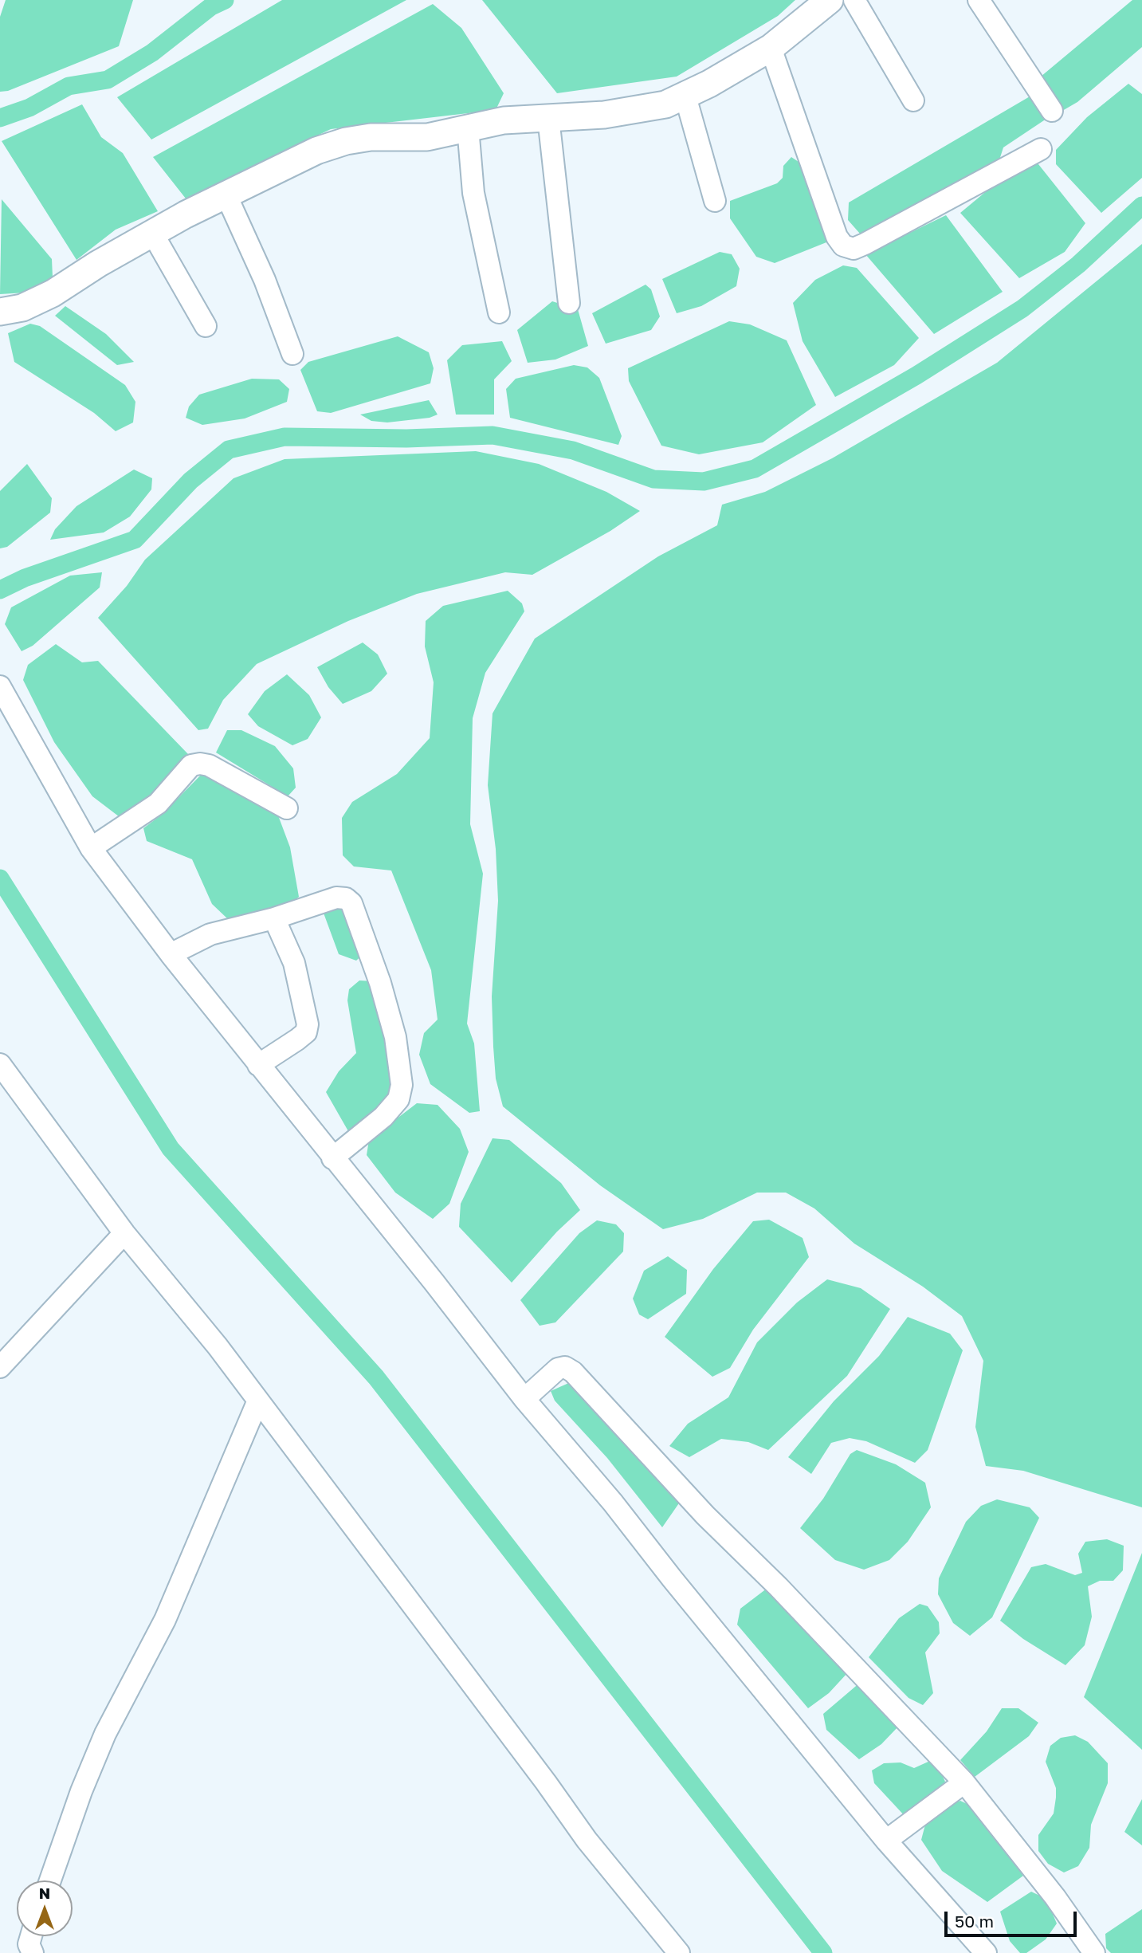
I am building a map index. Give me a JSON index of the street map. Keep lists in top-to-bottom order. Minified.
{"scale_bar":"50 m","north":"top"}
